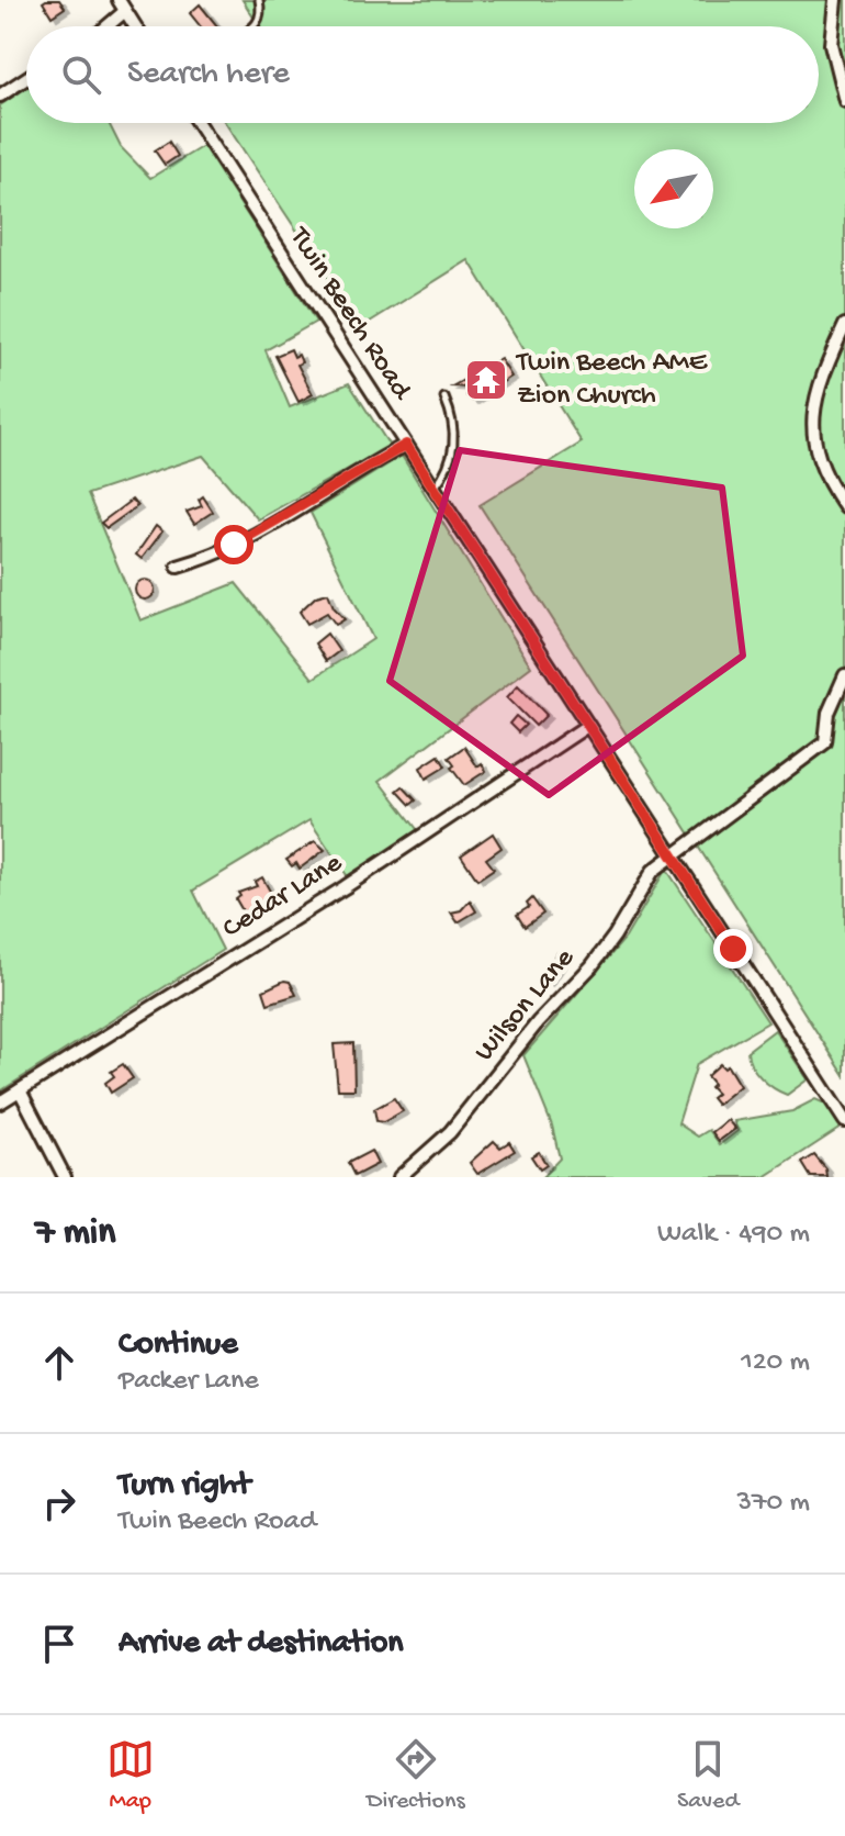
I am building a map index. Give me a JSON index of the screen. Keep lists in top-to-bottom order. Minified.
{"streets":{"street":["Twin Beech Road","Cedar Lane","Wilson Lane"]},"crossings":[["Twin Beech Road","Cedar Lane"],["Twin Beech Road","Wilson Lane"]],"places":{"temple":["Twin Beech AME Zion Church"]},"north":"bottom left","page":{"search":"Search here","heading":["7 min","Walk · 490 m"],"list":[["Continue","Packer Lane","120 m"],["Turn right","Twin Beech Road","370 m"],"Arrive at destination"],"nav":["Map","Directions","Saved"]}}
